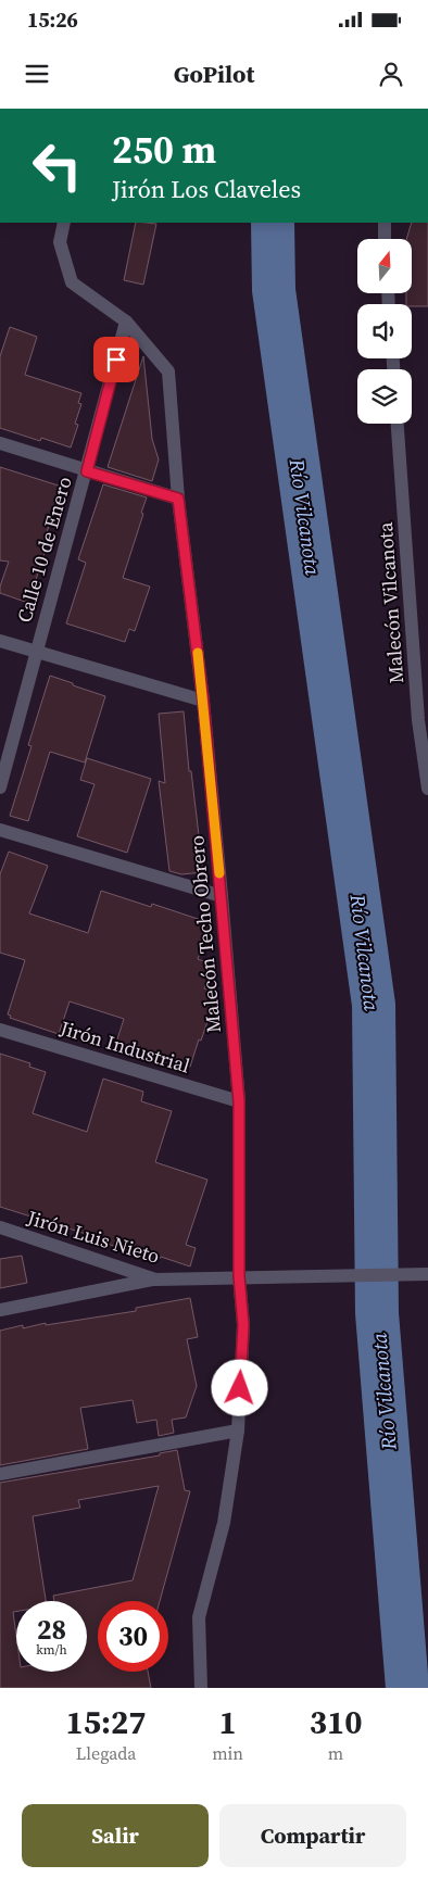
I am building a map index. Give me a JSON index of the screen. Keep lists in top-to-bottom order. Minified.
{"streets":{"street":["Calle 10 de Enero","Malecón Vilcanota","Malecón Techo Obrero","Jirón Industrial","Jirón Luis Nieto"]},"crossings":[["Calle 10 de Enero","Malecón Techo Obrero"],["Malecón Techo Obrero","Jirón Industrial"],["Malecón Techo Obrero","Jirón Luis Nieto"]],"water":["Río Vilcanota"],"north":"top","page":{"status":"15:26","header":"GoPilot","turn":["250 m","Jirón Los Claveles"],"speed":"28 km/h","limit":"30","eta":["15:27","Llegada","1","min","310","m"],"buttons":["Salir","Compartir"]}}
